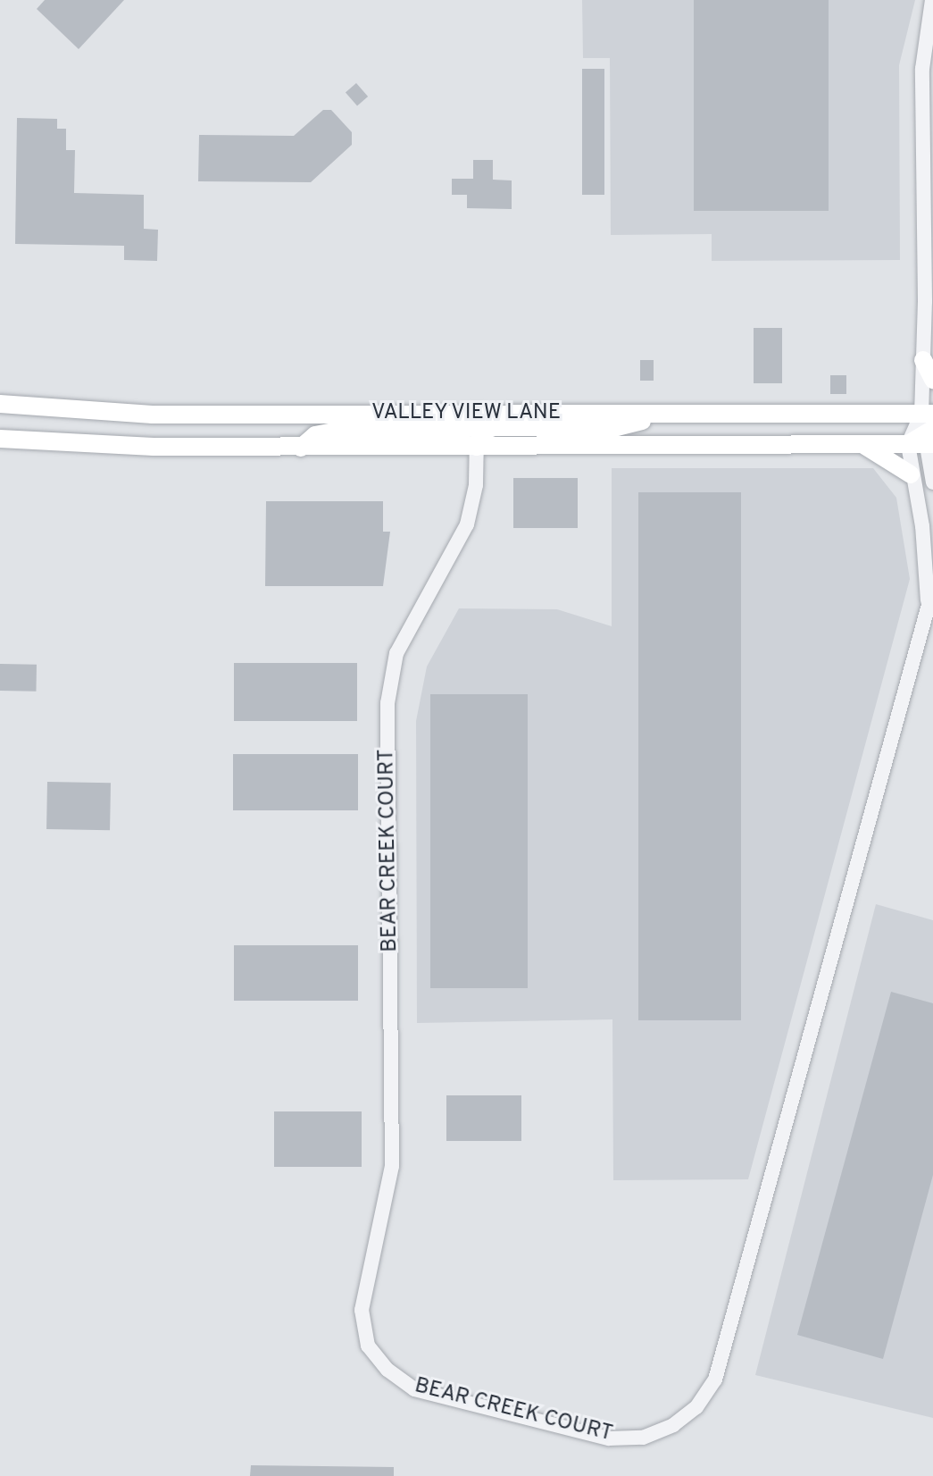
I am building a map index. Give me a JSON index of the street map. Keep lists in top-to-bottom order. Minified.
{"streets":{"main road":["VALLEY VIEW LANE"],"street":["BEAR CREEK COURT"]},"crossings":[["VALLEY VIEW LANE","BEAR CREEK COURT"]]}
